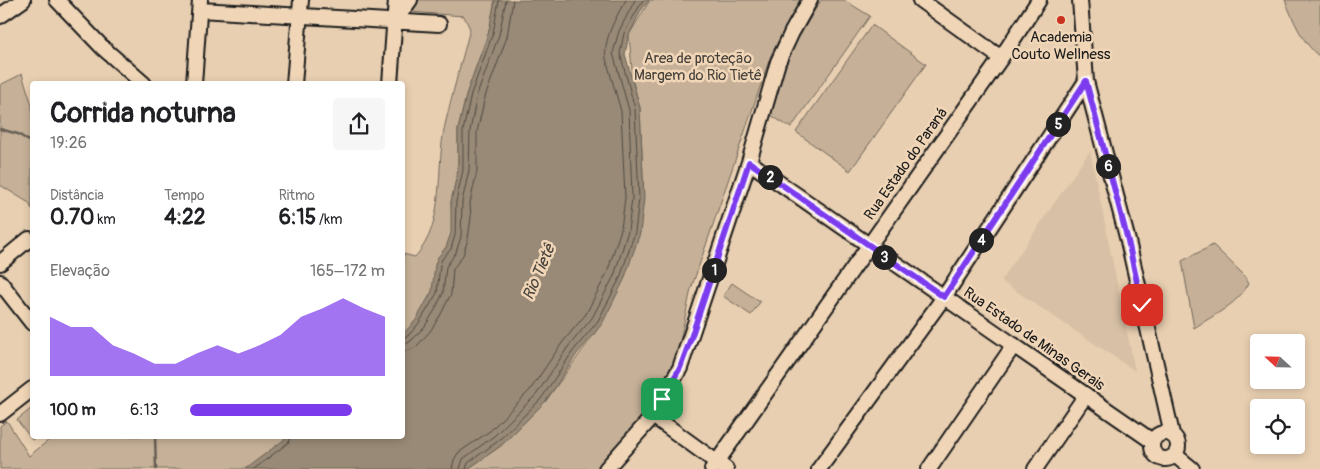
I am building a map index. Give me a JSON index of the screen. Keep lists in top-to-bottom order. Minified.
{"streets":{"street":["Rua Estado do Paraná","Rua Estado de Minas Gerais"]},"crossings":[["Rua Estado do Paraná","Rua Estado de Minas Gerais"]],"water":["Rio Tietê"],"parks":["Area de proteção Margem do Rio Tietê"],"places":["Academia Couto Wellness"],"north":"left","page":{"heading":["Corrida noturna","19:26"],"pins":["5","6","2","4","3","1"],"stats":[["Distância","0.70 km"],["Tempo","4:22"],["Ritmo","6:15 /km"]],"chart":["Elevação","165–172 m"],"list":[{"name":"100 m","note":"6:13"}]}}
